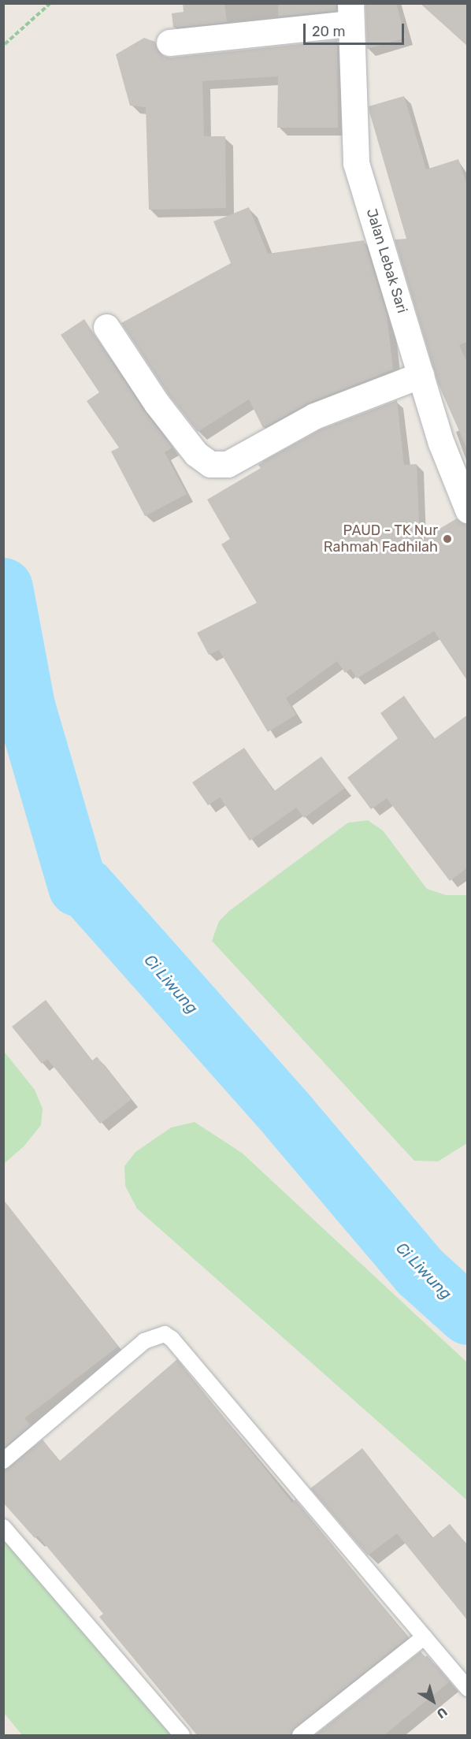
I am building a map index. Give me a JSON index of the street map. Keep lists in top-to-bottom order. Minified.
{"streets":{"street":["Jalan Lebak Sari"]},"water":["Ci Liwung"],"places":["PAUD - TK Nur Rahmah Fadhilah"],"scale_bar":"20 m","north":"bottom right"}
